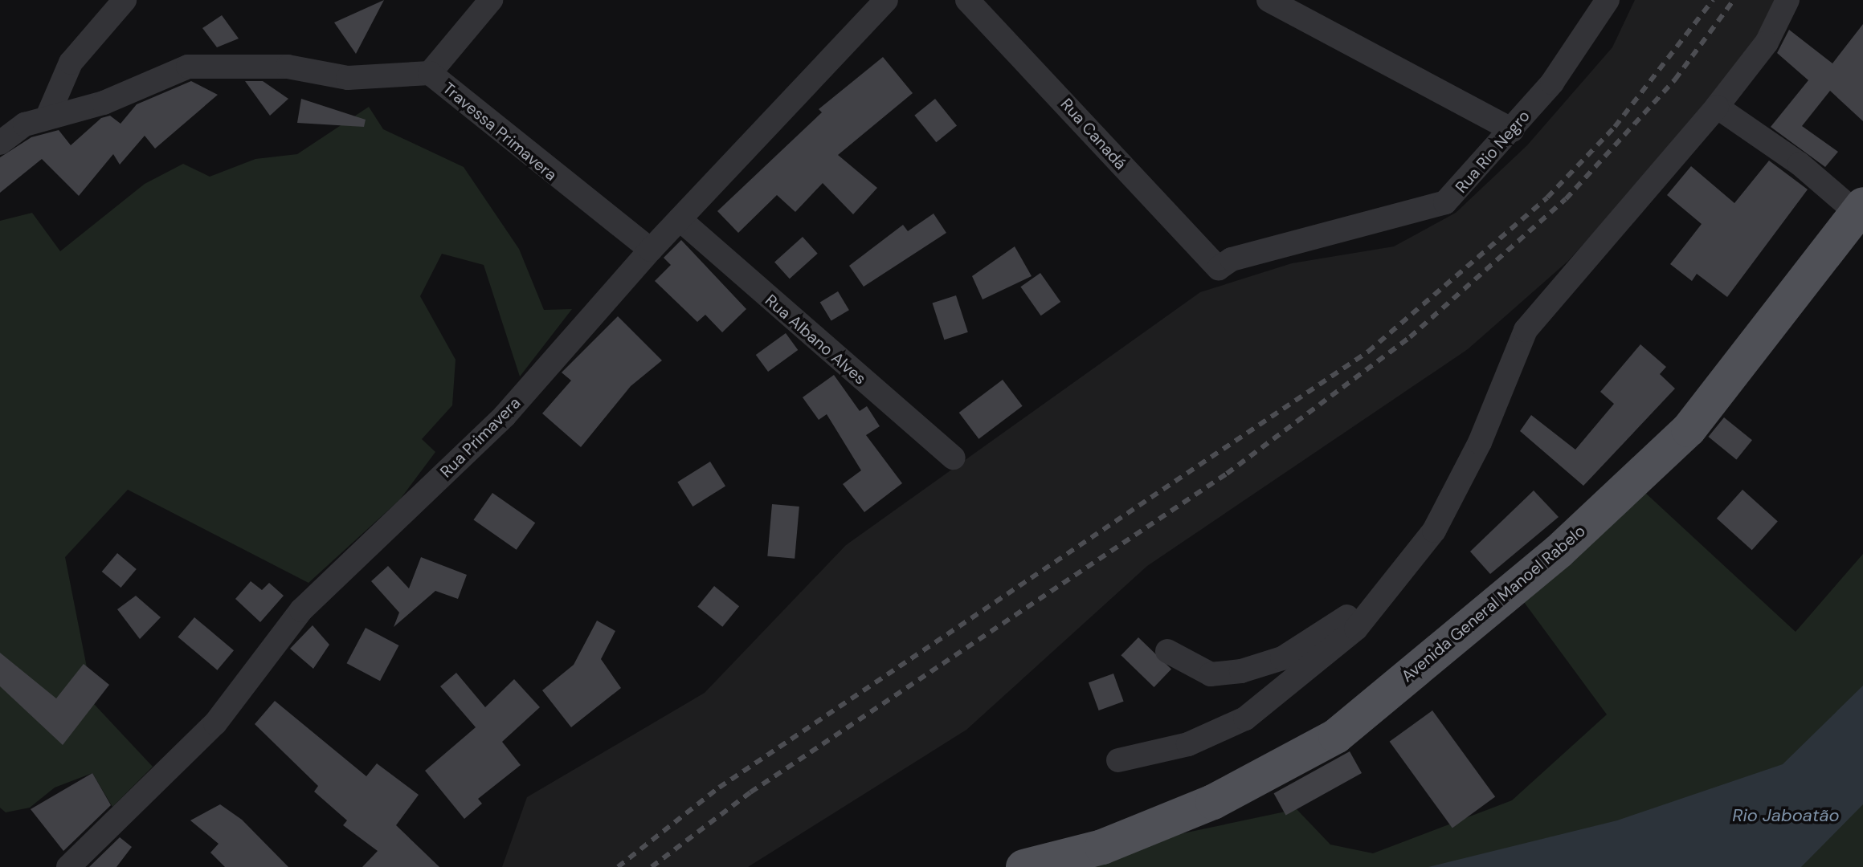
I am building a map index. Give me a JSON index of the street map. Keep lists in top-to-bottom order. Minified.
{"streets":{"main road":["Avenida General Manoel Rabelo"],"street":["Travessa Primavera","Rua Canadá","Rua Rio Negro","Rua Albano Alves","Rua Primavera"]},"crossings":[["Travessa Primavera","Rua Primavera"],["Rua Canadá","Rua Rio Negro"],["Rua Albano Alves","Rua Primavera"]],"water":["Rio Jaboatão"]}
